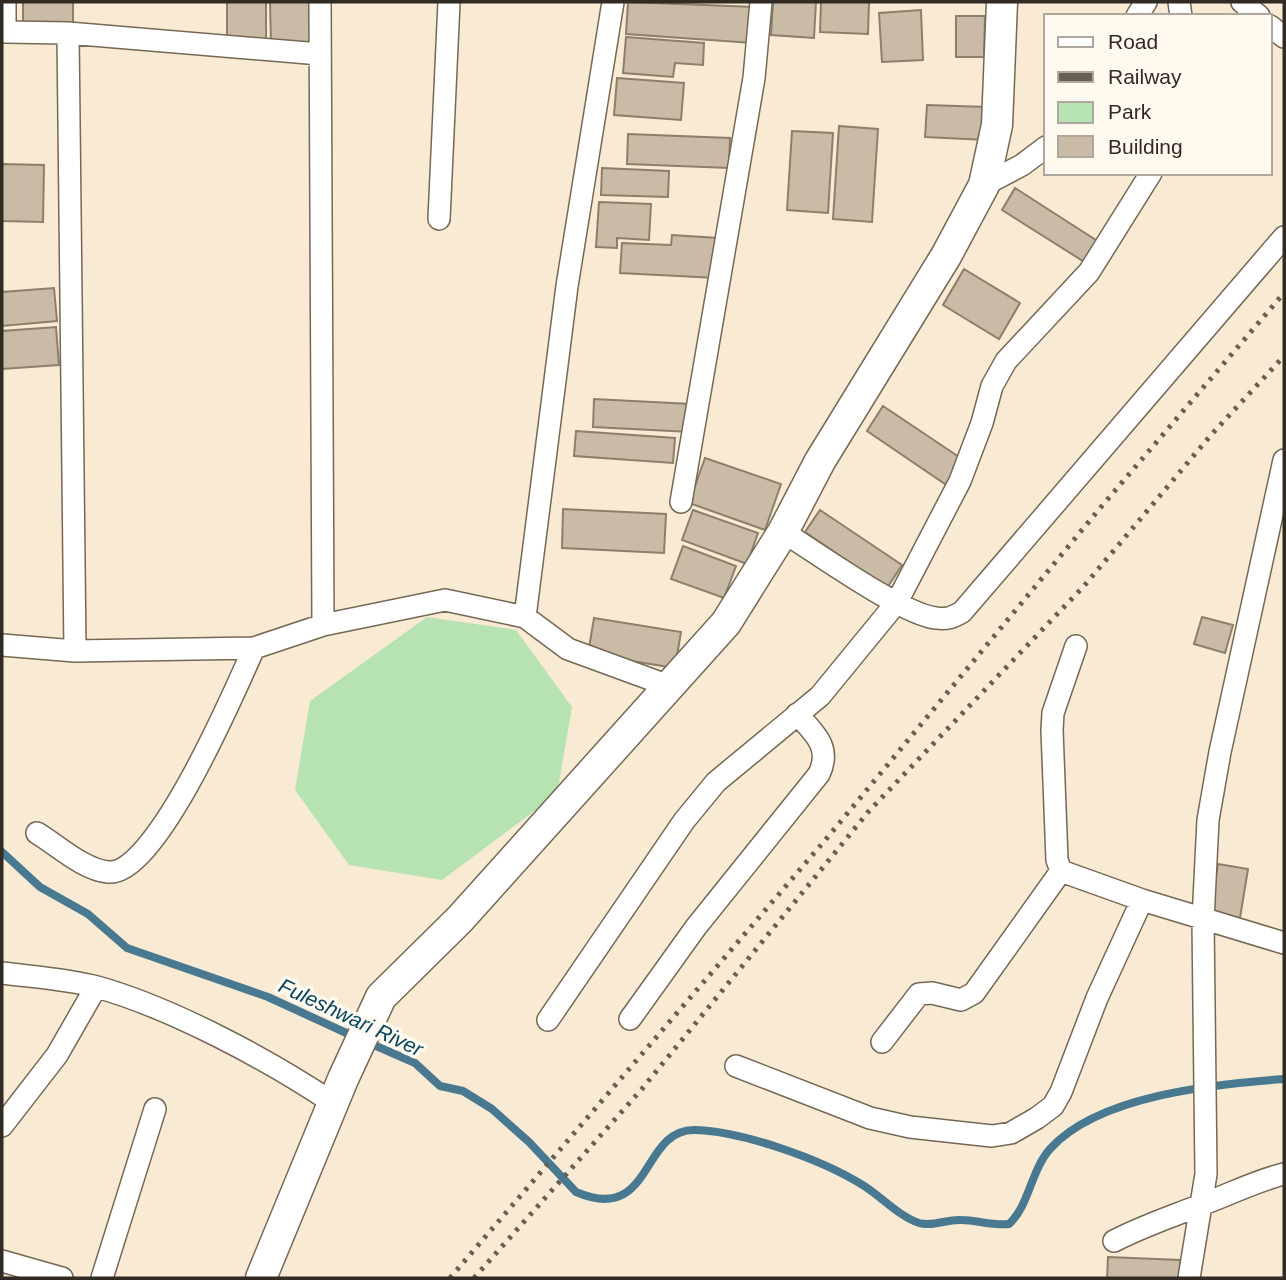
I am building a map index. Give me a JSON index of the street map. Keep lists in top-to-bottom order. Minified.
{"water":["Fuleshwari River"],"legend":["Road","Railway","Park","Building"]}
